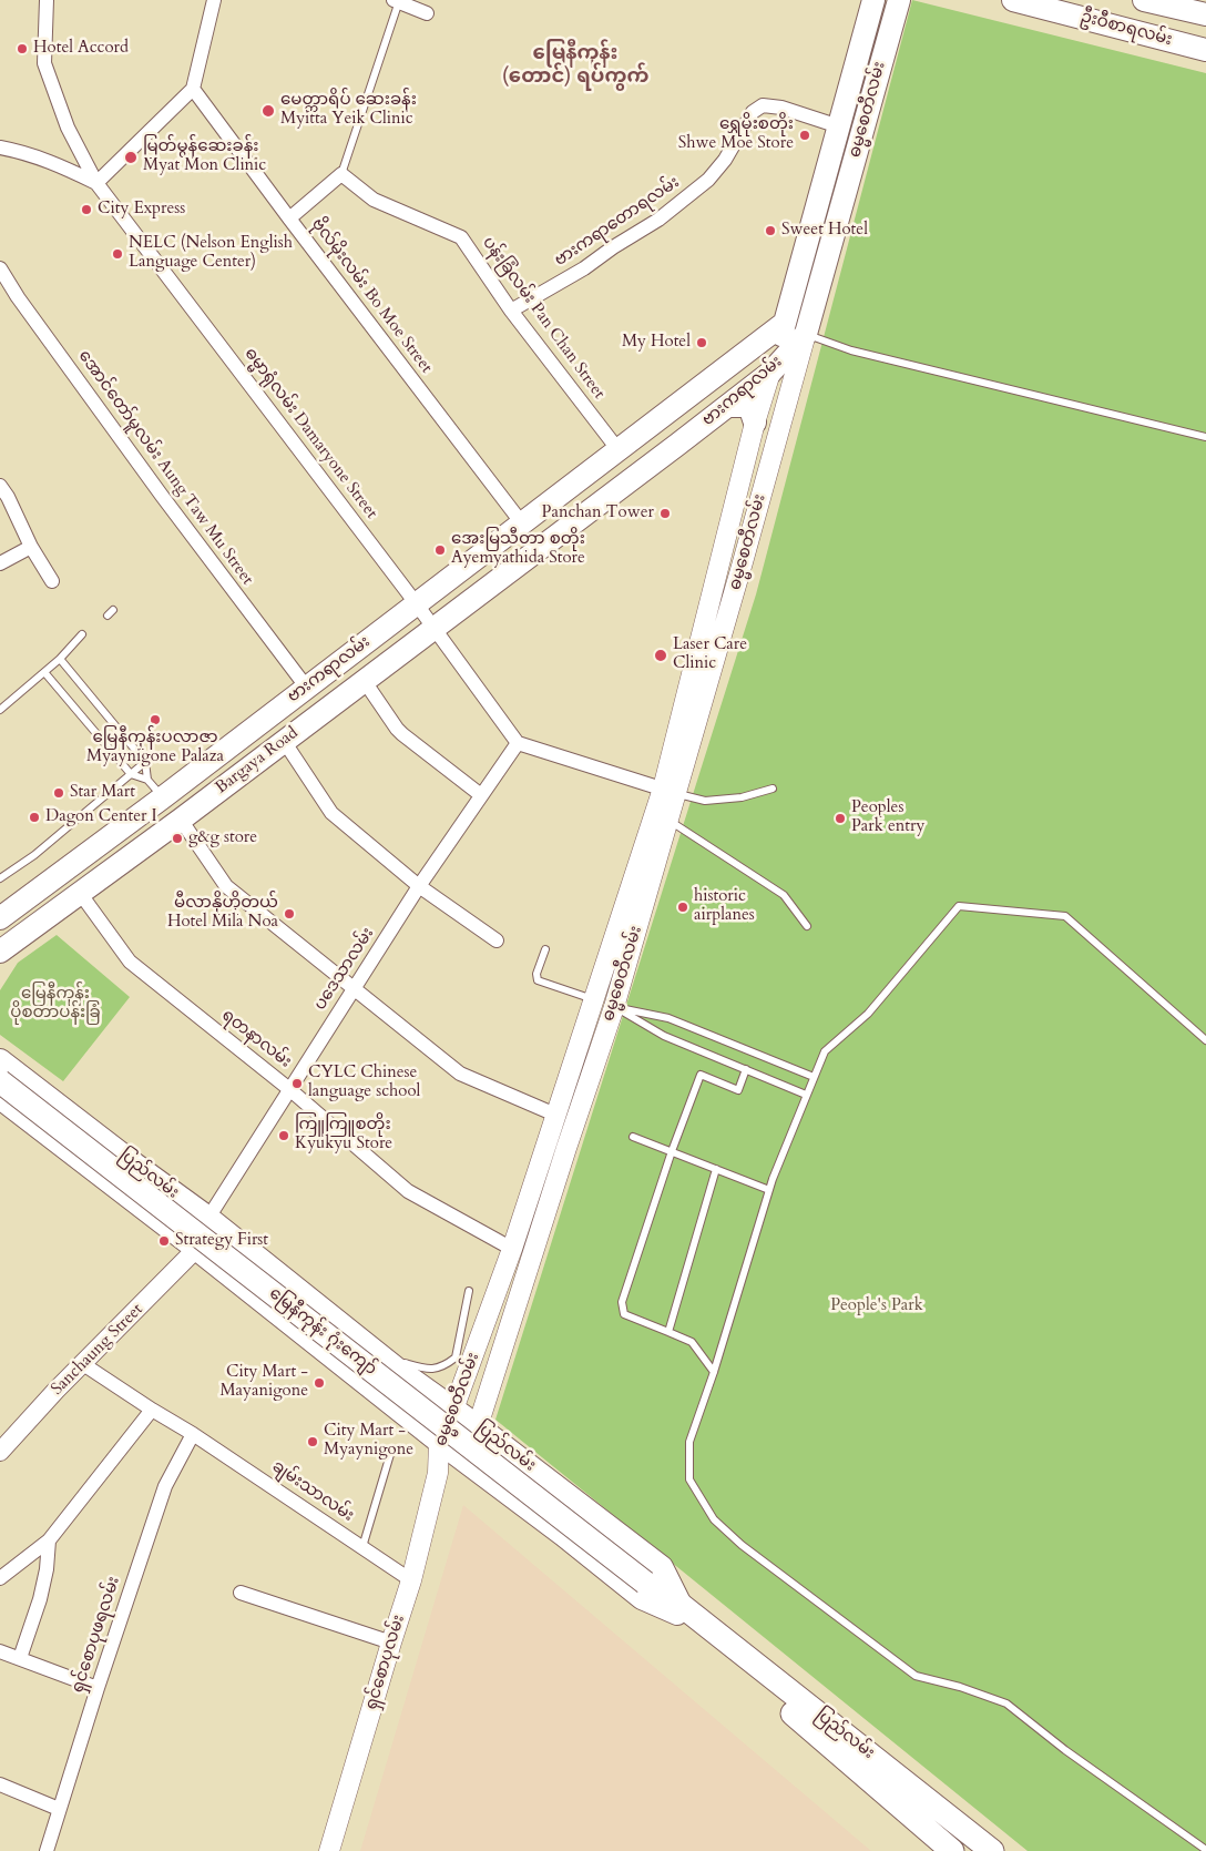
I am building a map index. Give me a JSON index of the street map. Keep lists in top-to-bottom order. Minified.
{"streets":{"highway":["ပြည်လမ်း","မြေနီကုန်း ဂုံးကျော်"],"main road":["ဦးဝီစာရလမ်း","ဓမ္မစေတီလမ်း","ဗားကရာလမ်း","Bargaya Road","ရှင်စောပုလမ်း"],"street":["ဗားကရာတောရလမ်း","ဗိုလ်မိုးလမ်း Bo Moe Street","ပန်းခြံလမ်း Pan Chan Street","ဓမ္မာရုံလမ်း Damaryone Street","အောင်တော်မူလမ်း Aung Taw Mu Street","ပဒေသာလမ်း","ရတနာလမ်း","Sanchaung Street","ချမ်းသာလမ်း","ရှင်စောပုဖရလမ်း"]},"crossings":[["ဓမ္မစေတီလမ်း","ဗားကရာတောရလမ်း"],["ဓမ္မစေတီလမ်း","ဗားကရာလမ်း"],["ဓမ္မစေတီလမ်း","ရတနာလမ်း"],["ဓမ္မစေတီလမ်း","ပြည်လမ်း"],["ဓမ္မစေတီလမ်း","ရှင်စောပုလမ်း"],["ဗားကရာတောရလမ်း","ပန်းခြံလမ်း Pan Chan Street"],["ဗိုလ်မိုးလမ်း Bo Moe Street","ဗားကရာလမ်း"],["ပန်းခြံလမ်း Pan Chan Street","ဗားကရာလမ်း"],["ဗားကရာလမ်း","ဓမ္မာရုံလမ်း Damaryone Street"],["ဗားကရာလမ်း","အောင်တော်မူလမ်း Aung Taw Mu Street"],["ဗားကရာလမ်း","Bargaya Road"],["ဓမ္မာရုံလမ်း Damaryone Street","Bargaya Road"],["ဓမ္မာရုံလမ်း Damaryone Street","ပဒေသာလမ်း"],["Bargaya Road","ရတနာလမ်း"],["ပဒေသာလမ်း","ရတနာလမ်း"],["ပဒေသာလမ်း","ပြည်လမ်း"],["ပြည်လမ်း","မြေနီကုန်း ဂုံးကျော်"],["ပြည်လမ်း","Sanchaung Street"],["Sanchaung Street","ချမ်းသာလမ်း"],["ချမ်းသာလမ်း","ရှင်စောပုဖရလမ်း"],["ချမ်းသာလမ်း","ရှင်စောပုလမ်း"]],"districts":["မြေနီကုန်း (တောင်) ရပ်ကွက်"],"parks":["မြေနီကုန်း ပိုစတာပန်းခြံ","People's Park"],"places":["Hotel Accord","မေတ္တာရိပ် ဆေးခန်း Myitta Yeik Clinic","ရွှေမိုးစတိုး Shwe Moe Store","မြတ်မွန်ဆေးခန်း Myat Mon Clinic","City Express","Sweet Hotel","NELC (Nelson English Language Center)","My Hotel","Panchan Tower","အေးမြသီတာ စတိုး Ayemyathida Store","Laser Care Clinic","မြေနီကုန်းပလာဇာ Myaynigone Palaza","Star Mart","Dagon Center I","Peoples Park entry","g&g store","historic airplanes","မီလာနိုဟိုတယ် Hotel Mila Noa","CYLC Chinese language school","ကြူကြူစတိုး Kyukyu Store","Strategy First","City Mart - Mayanigone","City Mart - Myaynigone"]}
